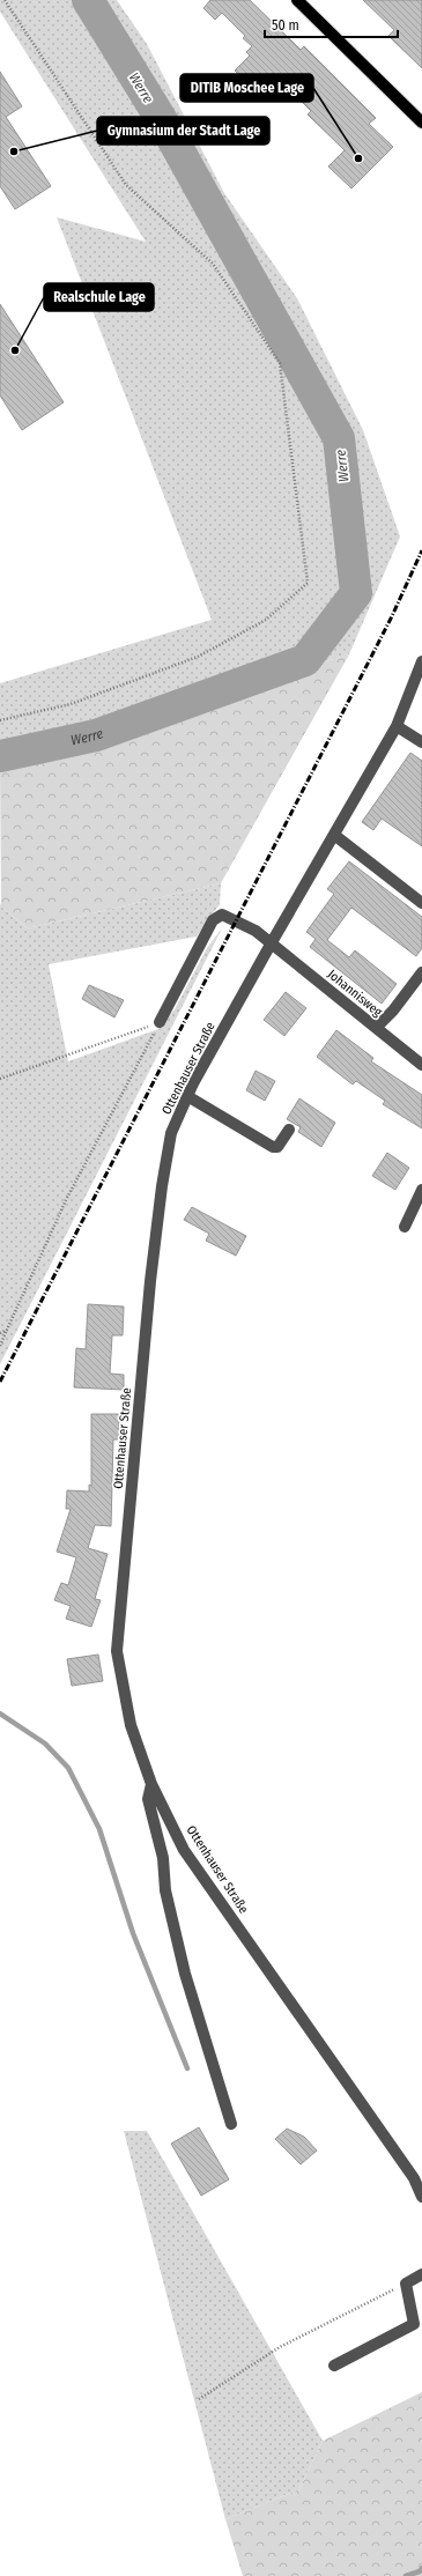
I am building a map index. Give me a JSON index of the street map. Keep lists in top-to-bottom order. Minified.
{"streets":{"street":["Johannisweg","Ottenhauser Straße"]},"crossings":[["Johannisweg","Ottenhauser Straße"]],"water":["Werre"],"places":["Gymnasium der Stadt Lage","DITIB Moschee Lage","Realschule Lage"],"scale_bar":"50 m"}
